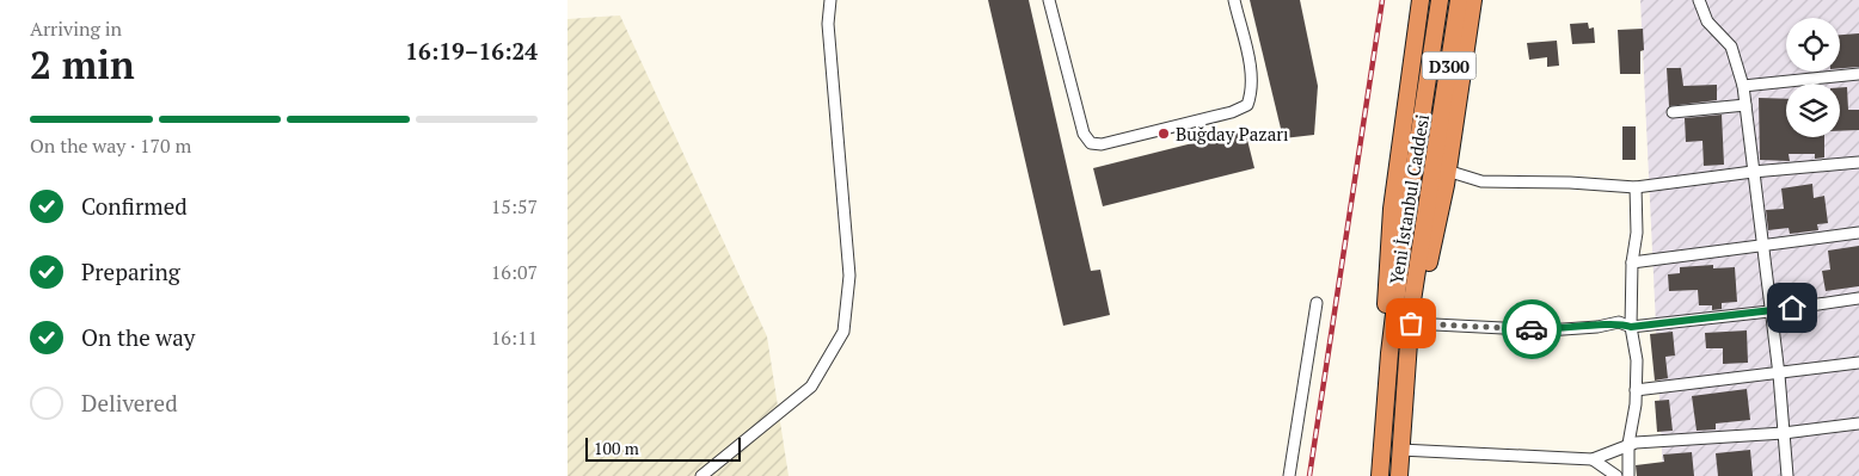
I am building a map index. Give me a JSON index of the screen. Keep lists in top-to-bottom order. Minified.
{"streets":{"highway":["D300","Yeni İstanbul Caddesi"]},"places":["Buğday Pazarı"],"scale_bar":"100 m","page":{"heading":["2 min","Arriving in","16:19–16:24"],"bar":"On the way · 170 m","list":[["Confirmed","15:57"],["Preparing","16:07"],["On the way","16:11"],"Delivered"],"scale":"100 m"}}
